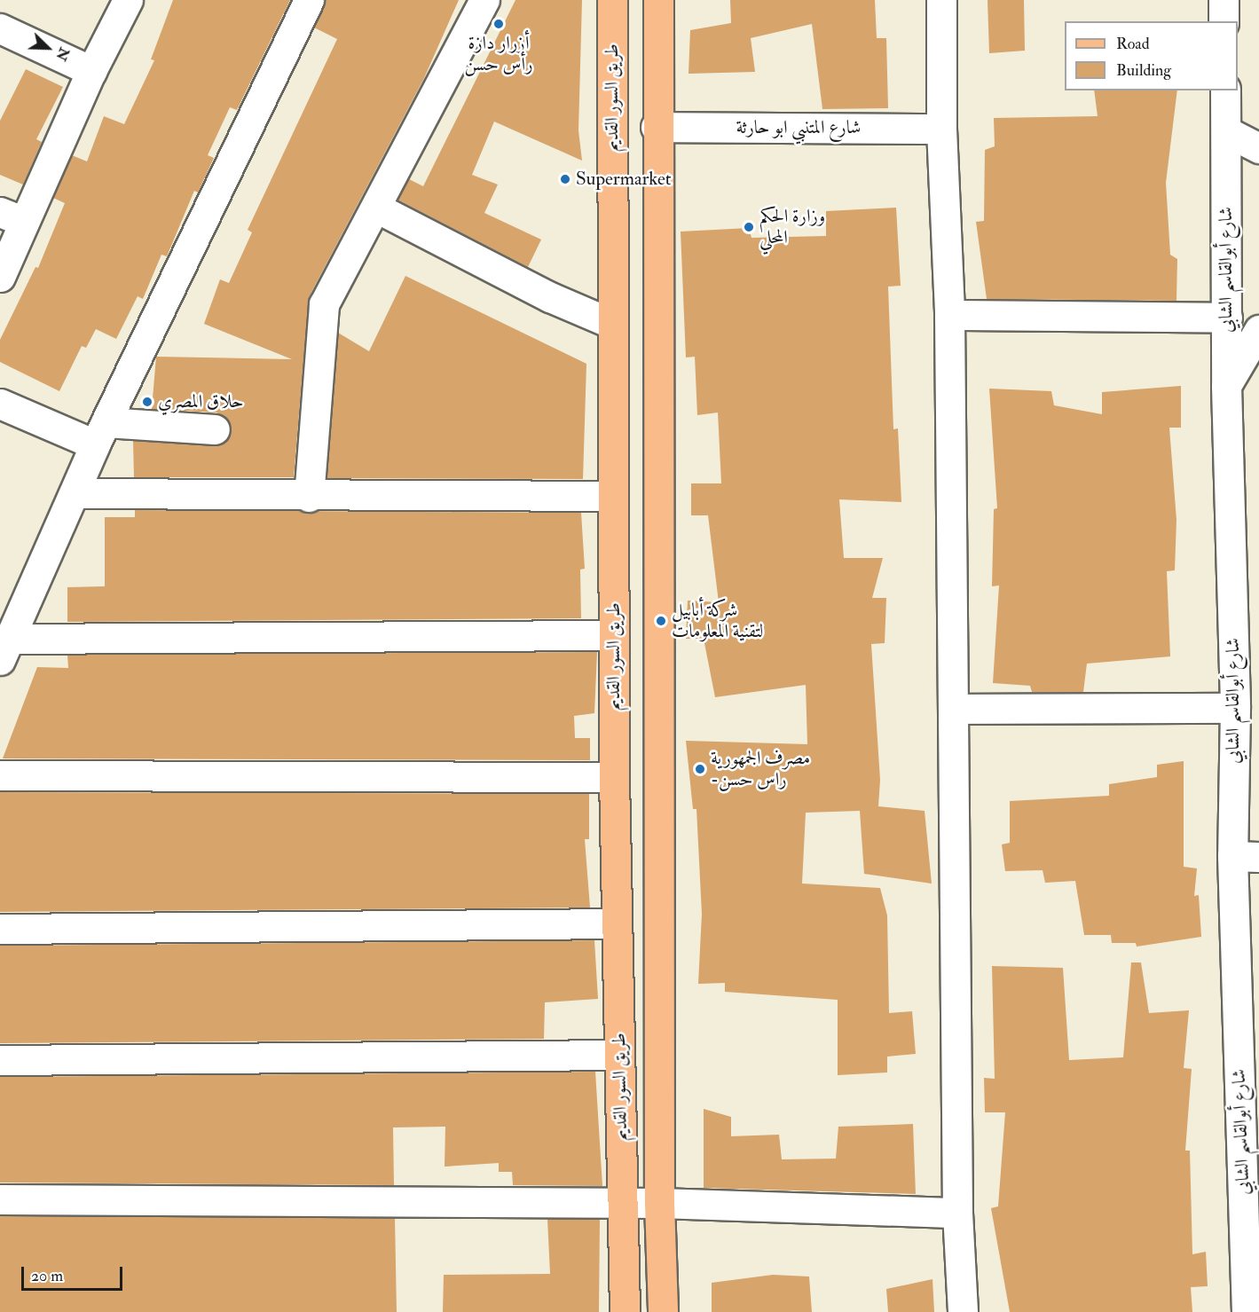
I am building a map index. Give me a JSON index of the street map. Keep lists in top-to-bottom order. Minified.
{"streets":{"main road":["طريق السور القديم"],"street":["شارع المتنبي ابو حارثة","شارع أبوالقاسم الشابي"]},"crossings":[["طريق السور القديم","شارع المتنبي ابو حارثة"]],"places":["أزرار دازة رأس حسن","Supermarket","وزارة الحكم المحلي","حلاق المصري","شركة أبابيل لتقنية المعلومات","مصرف الجمهورية -راس حسن"],"legend":["Road","Building"],"scale_bar":"20 m","north":"bottom right"}
